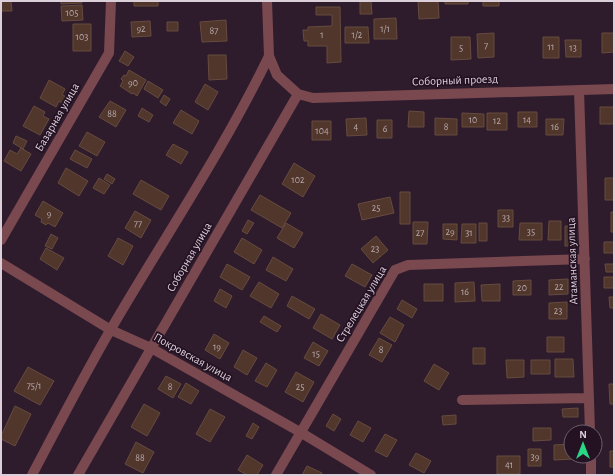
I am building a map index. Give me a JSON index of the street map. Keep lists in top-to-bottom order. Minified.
{"streets":{"street":["Соборный проезд","Базарная улица","Соборная улица","Атаманская улица","Стрелецкая улица","Покровская улица"]},"crossings":[["Соборный проезд","Соборная улица"],["Соборный проезд","Атаманская улица"],["Соборная улица","Покровская улица"],["Атаманская улица","Стрелецкая улица"],["Стрелецкая улица","Покровская улица"]],"house_numbers":["105","92","1/1","87","1","1/2","103","7","11","5","13","90","88","10","14","12","4","8","16","6","104","102","25","9","33","77","29","35","27","31","23","22","20","16","23","19","8","15","75/1","8","25","39","88","41"],"north":"top"}
